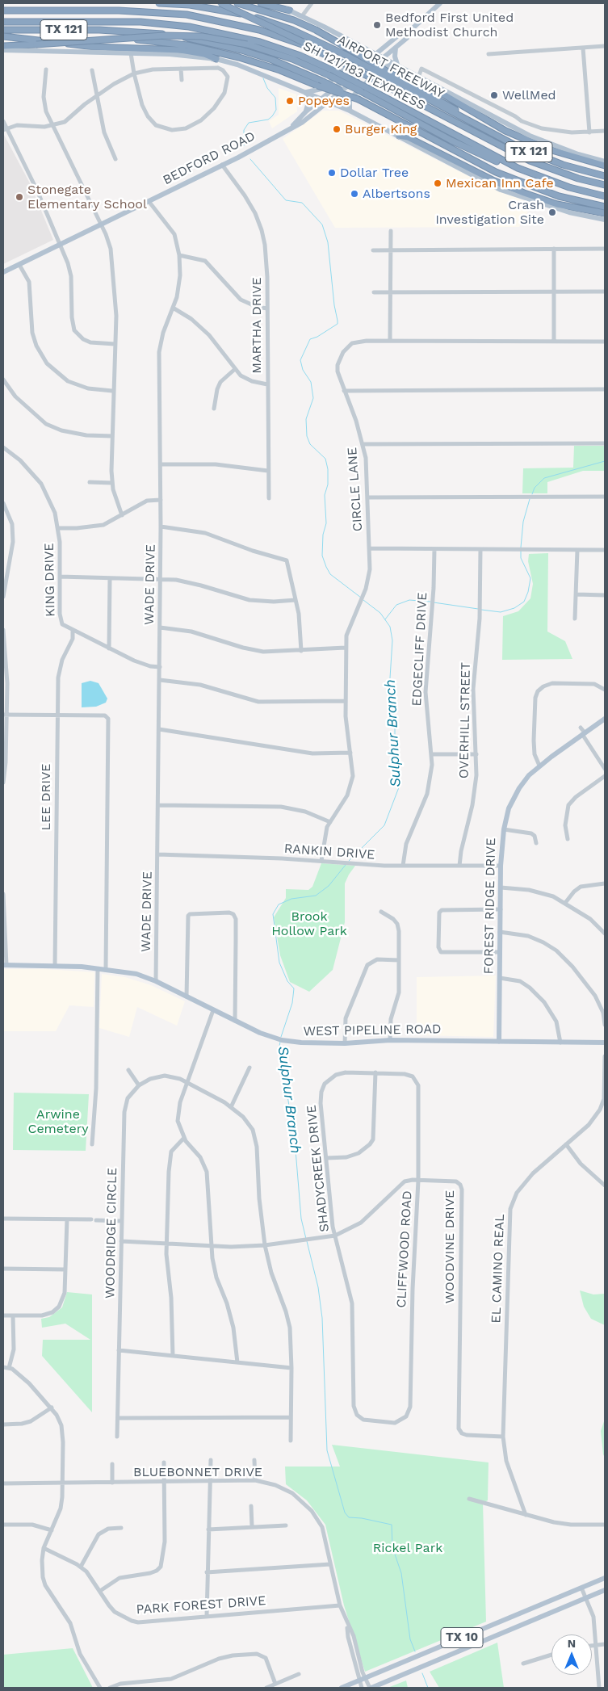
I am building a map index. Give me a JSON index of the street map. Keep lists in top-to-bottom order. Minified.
{"streets":{"highway":["TX 121","AIRPORT FREEWAY","SH 121/183 TEXPRESS"],"main road":["BEDFORD ROAD","FOREST RIDGE DRIVE","WEST PIPELINE ROAD","TX 10"],"street":["MARTHA DRIVE","CIRCLE LANE","KING DRIVE","WADE DRIVE","EDGECLIFF DRIVE","OVERHILL STREET","LEE DRIVE","RANKIN DRIVE","SHADYCREEK DRIVE","WOODRIDGE CIRCLE","WOODVINE DRIVE","CLIFFWOOD ROAD","EL CAMINO REAL","BLUEBONNET DRIVE","PARK FOREST DRIVE"]},"crossings":[["AIRPORT FREEWAY","BEDFORD ROAD"],["BEDFORD ROAD","MARTHA DRIVE"],["BEDFORD ROAD","WADE DRIVE"],["CIRCLE LANE","RANKIN DRIVE"],["KING DRIVE","WADE DRIVE"],["KING DRIVE","LEE DRIVE"],["WADE DRIVE","RANKIN DRIVE"],["WADE DRIVE","WEST PIPELINE ROAD"],["EDGECLIFF DRIVE","RANKIN DRIVE"],["OVERHILL STREET","RANKIN DRIVE"],["LEE DRIVE","WEST PIPELINE ROAD"],["RANKIN DRIVE","FOREST RIDGE DRIVE"],["FOREST RIDGE DRIVE","WEST PIPELINE ROAD"],["SHADYCREEK DRIVE","WOODVINE DRIVE"],["SHADYCREEK DRIVE","CLIFFWOOD ROAD"],["WOODRIDGE CIRCLE","WOODVINE DRIVE"],["WOODVINE DRIVE","CLIFFWOOD ROAD"],["WOODVINE DRIVE","EL CAMINO REAL"],["BLUEBONNET DRIVE","PARK FOREST DRIVE"],["BLUEBONNET DRIVE","TX 10"]],"water":["Sulphur Branch"],"parks":["Brook Hollow Park","Arwine Cemetery","Rickel Park"],"places":["Bedford First United Methodist Church","WellMed","Popeyes","Burger King","Dollar Tree","Mexican Inn Cafe","Albertsons","Stonegate Elementary School","Crash Investigation Site"],"north":"top"}
